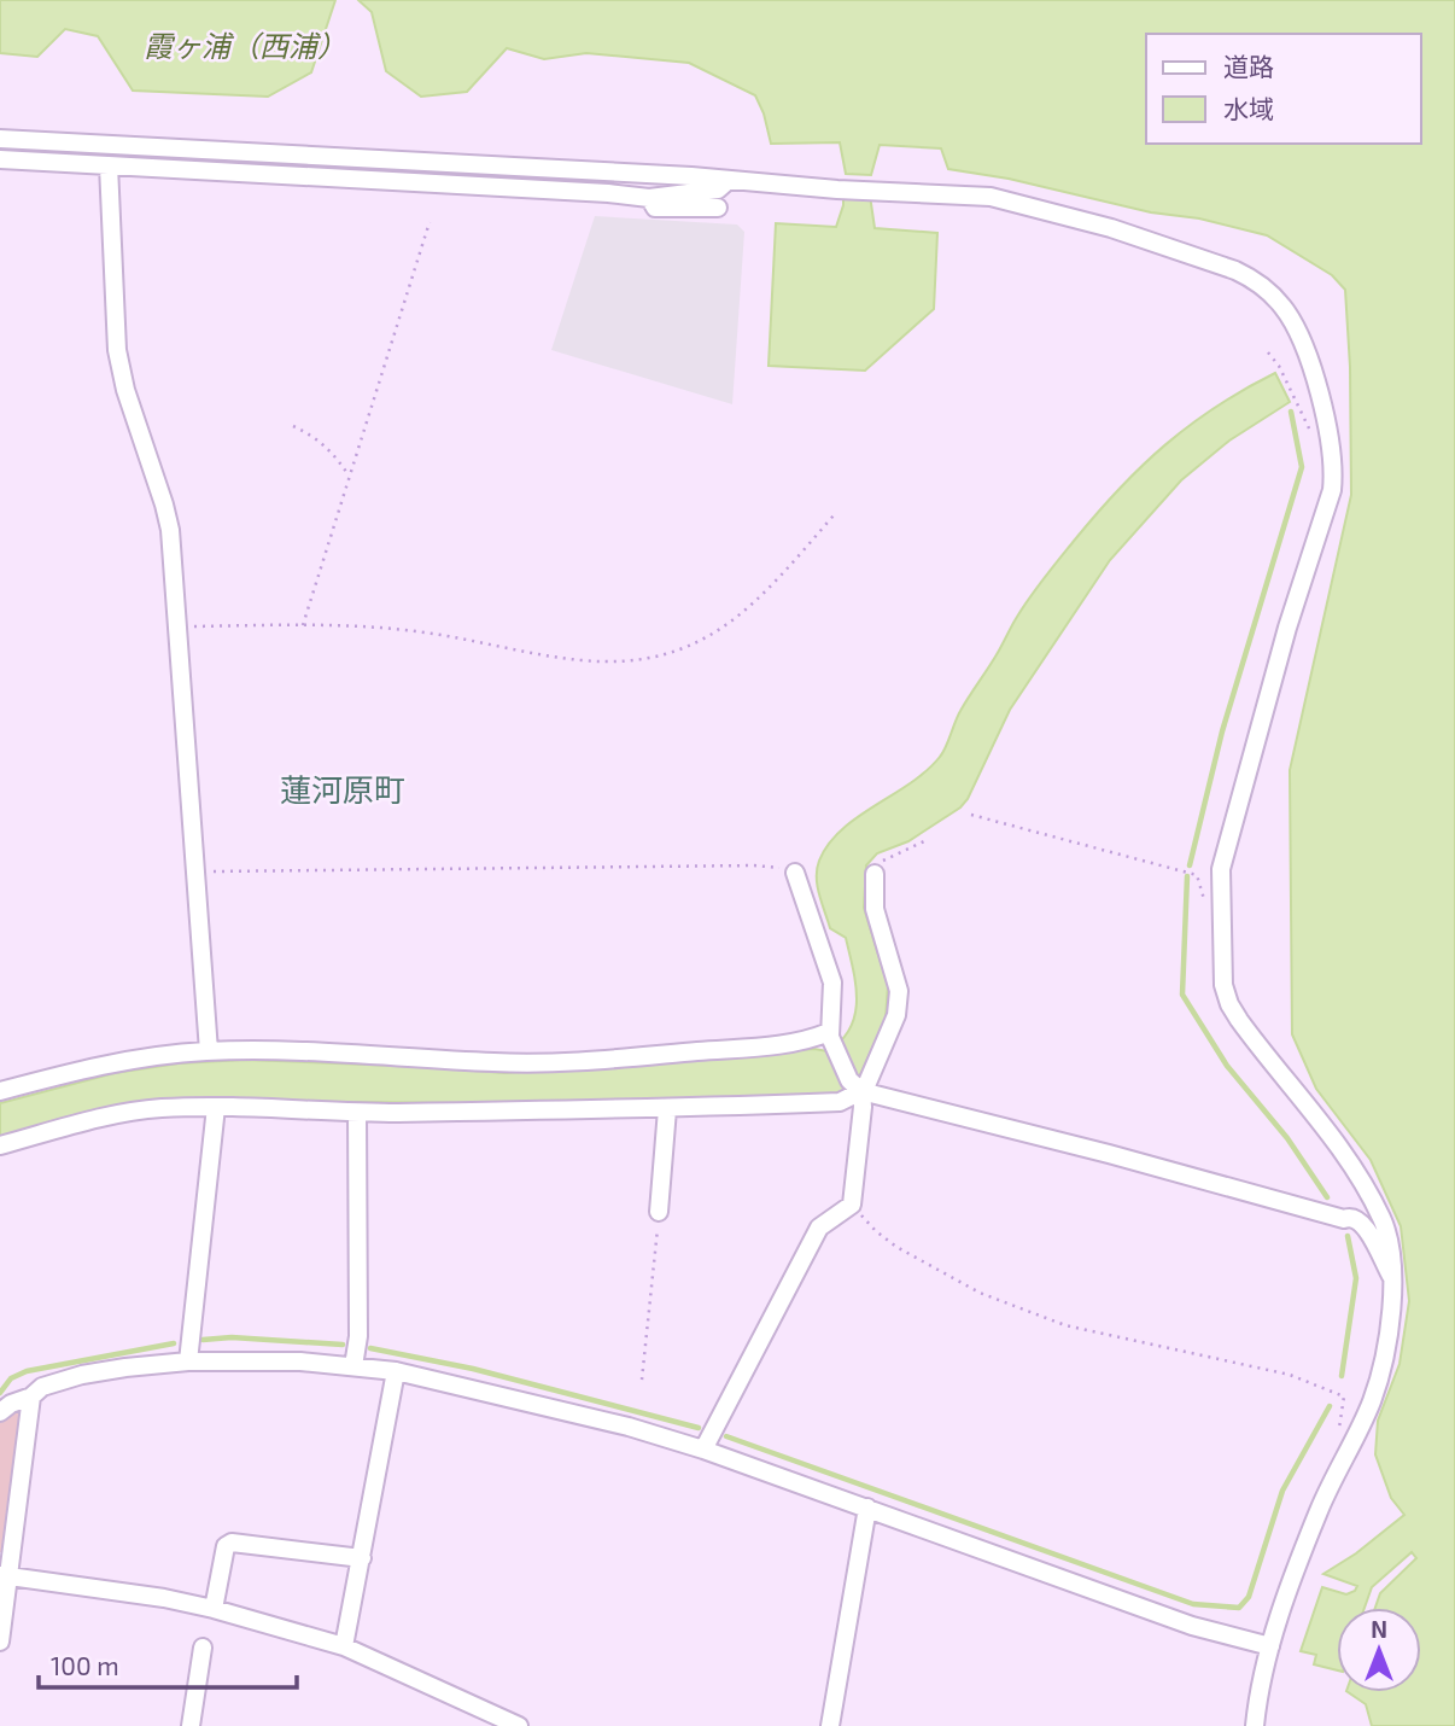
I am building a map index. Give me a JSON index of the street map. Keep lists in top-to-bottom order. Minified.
{"districts":["蓮河原町"],"water":["霞ヶ浦（西浦）"],"legend":["道路","水域"],"scale_bar":"100 m","north":"top"}
